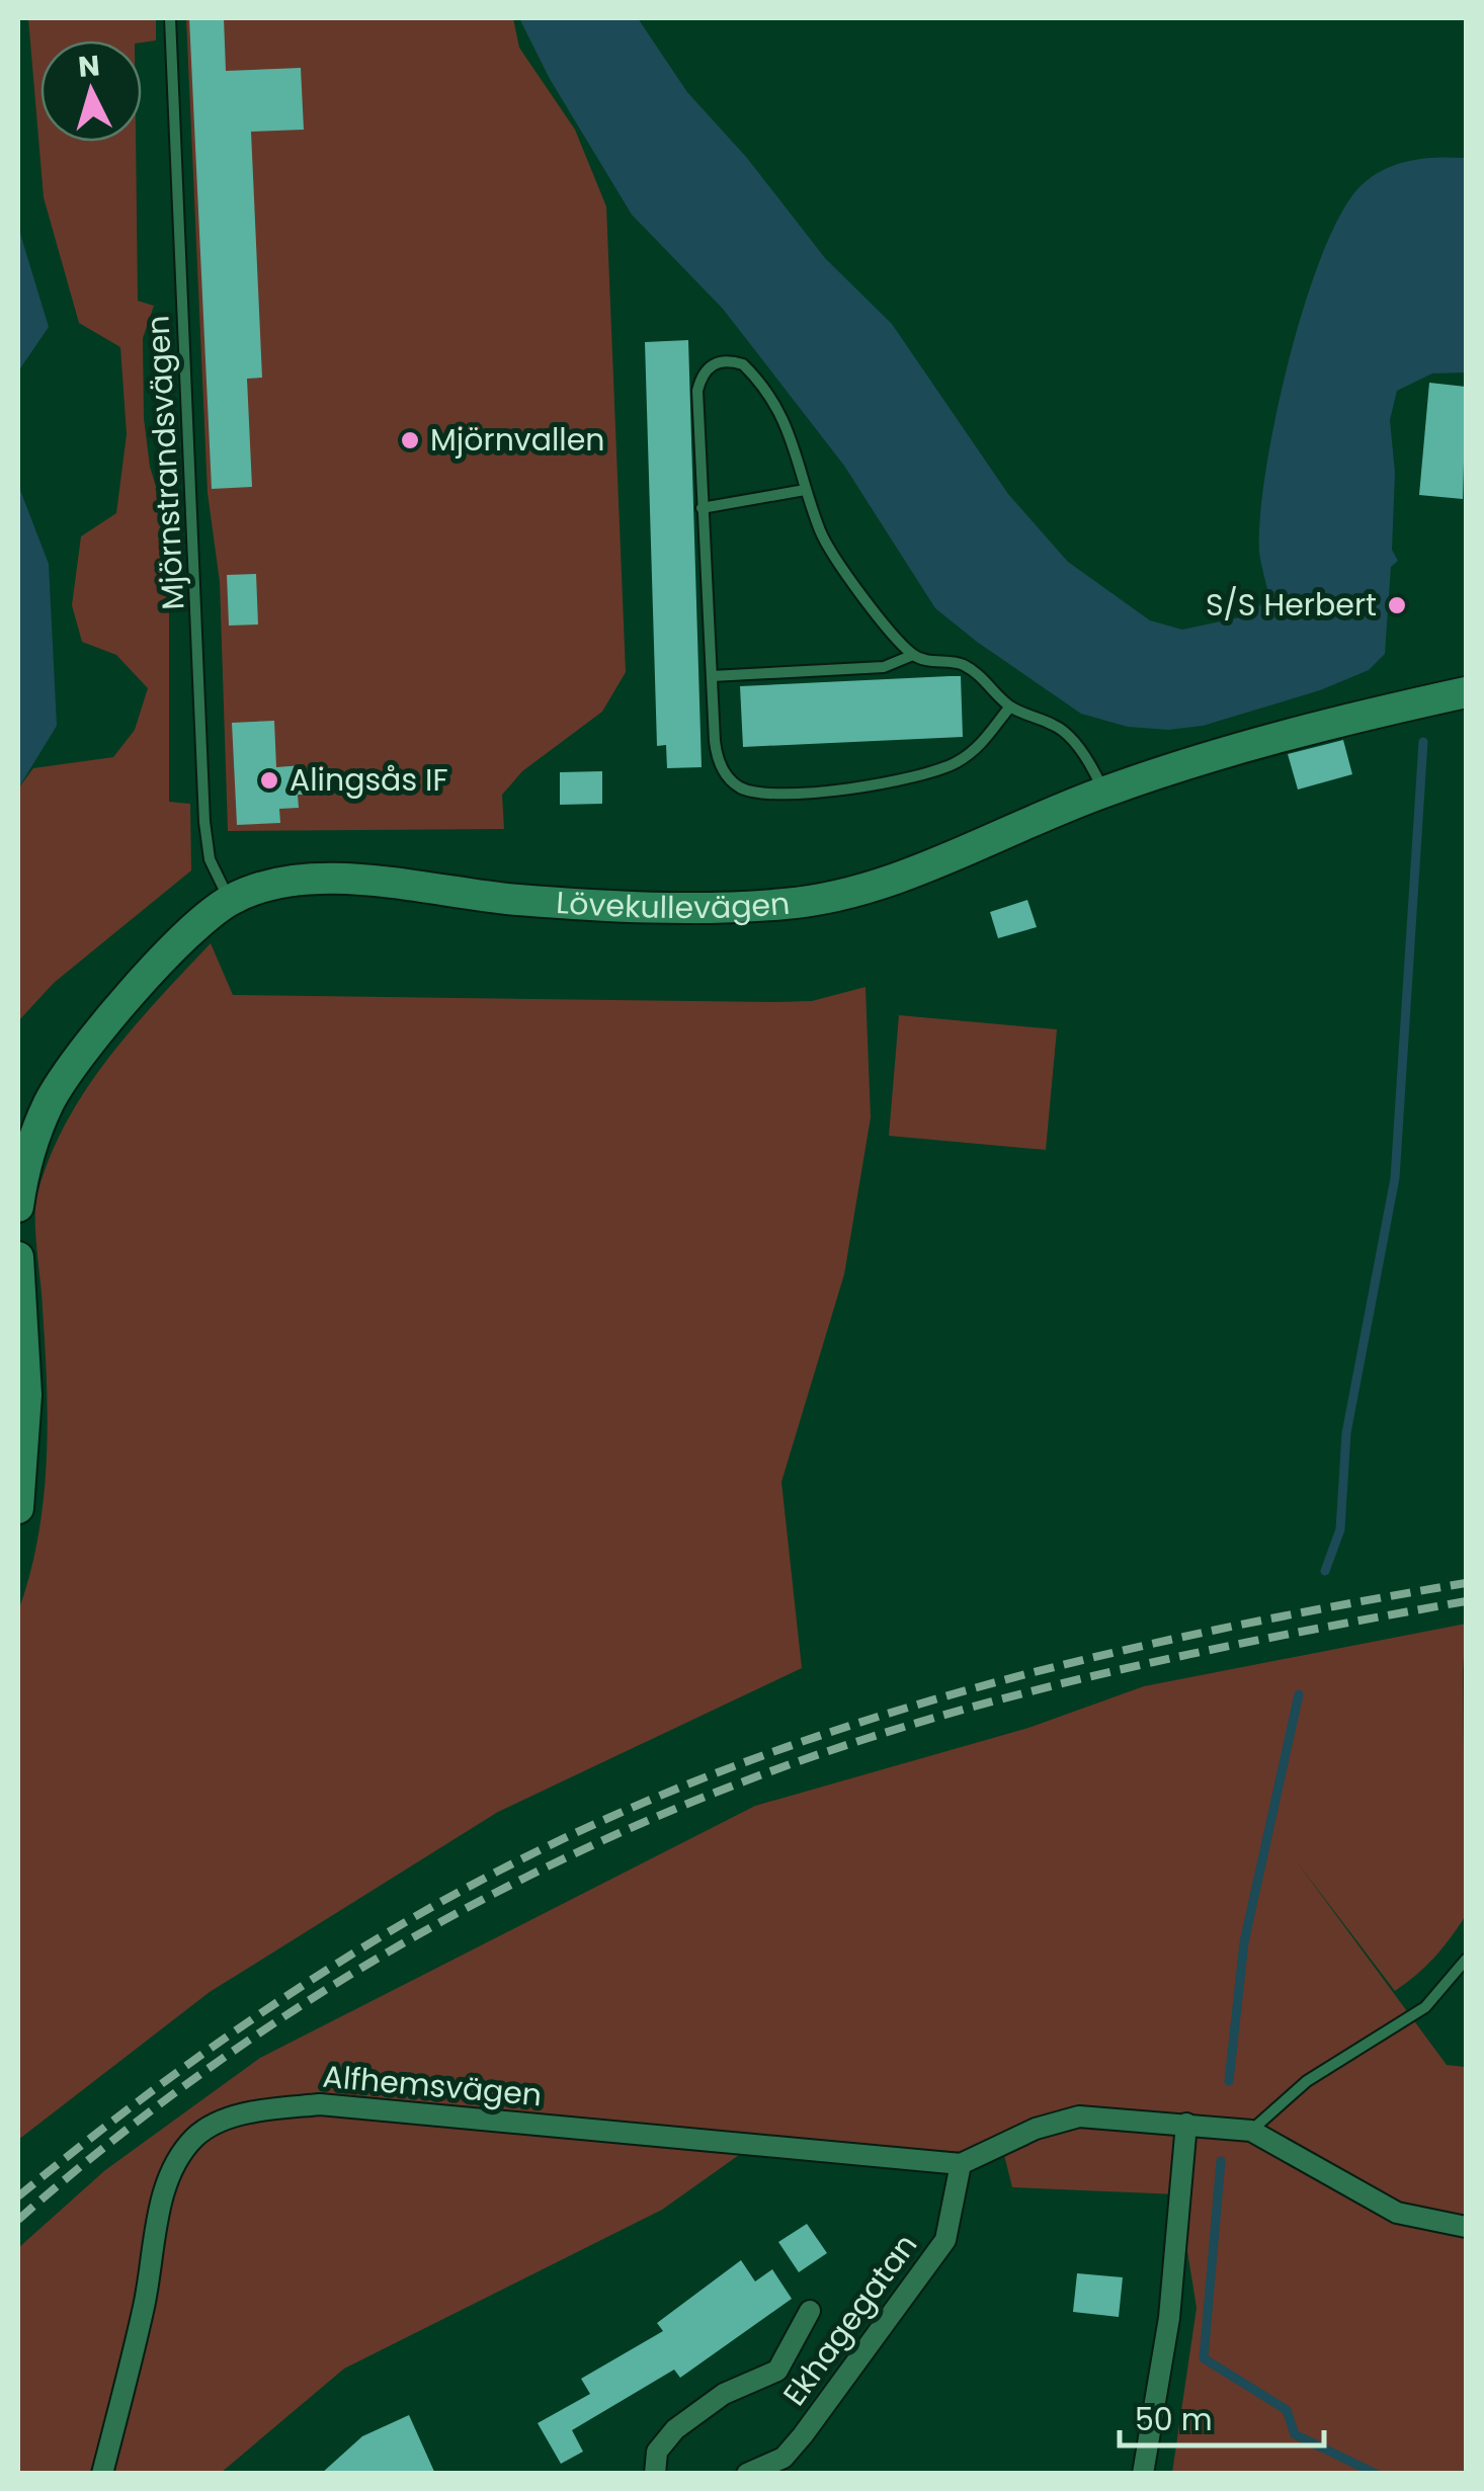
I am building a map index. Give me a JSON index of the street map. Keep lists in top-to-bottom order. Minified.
{"streets":{"street":["Lövekullevägen","Alfhemsvägen","Ekhagegatan"],"lane":["Mjörnstrandsvägen"]},"crossings":[["Mjörnstrandsvägen","Lövekullevägen"],["Alfhemsvägen","Ekhagegatan"]],"places":["Mjörnvallen","S/S Herbert","Alingsås IF"],"scale_bar":"50 m","north":"top"}
